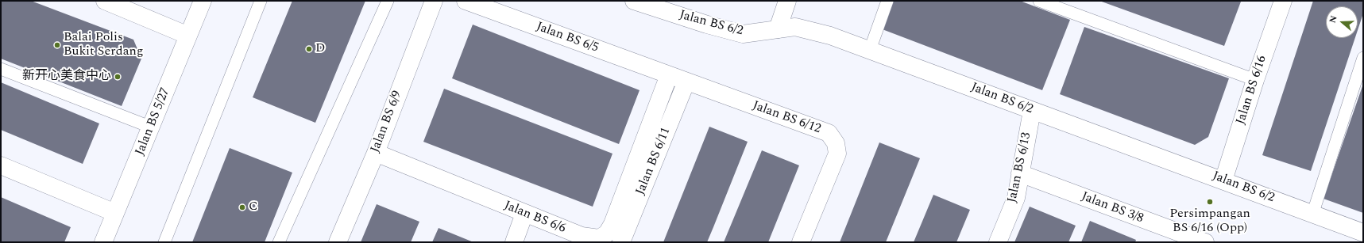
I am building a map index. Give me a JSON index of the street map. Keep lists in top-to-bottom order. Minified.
{"streets":{"street":["Jalan BS 6/2","Jalan BS 6/5","Jalan BS 6/16","Jalan BS 6/12","Jalan BS 5/27","Jalan BS 6/9","Jalan BS 6/11","Jalan BS 6/13","Jalan BS 3/8","Jalan BS 6/6"]},"crossings":[["Jalan BS 6/2","Jalan BS 6/16"],["Jalan BS 6/2","Jalan BS 6/13"],["Jalan BS 6/5","Jalan BS 6/12"],["Jalan BS 6/5","Jalan BS 6/6"],["Jalan BS 6/12","Jalan BS 6/11"],["Jalan BS 6/12","Jalan BS 6/6"],["Jalan BS 6/9","Jalan BS 6/6"],["Jalan BS 6/13","Jalan BS 3/8"]],"places":["Balai Polis Bukit Serdang","D","新开心美食中心","Persimpangan BS 6/16 (Opp)","C"],"north":"left"}
